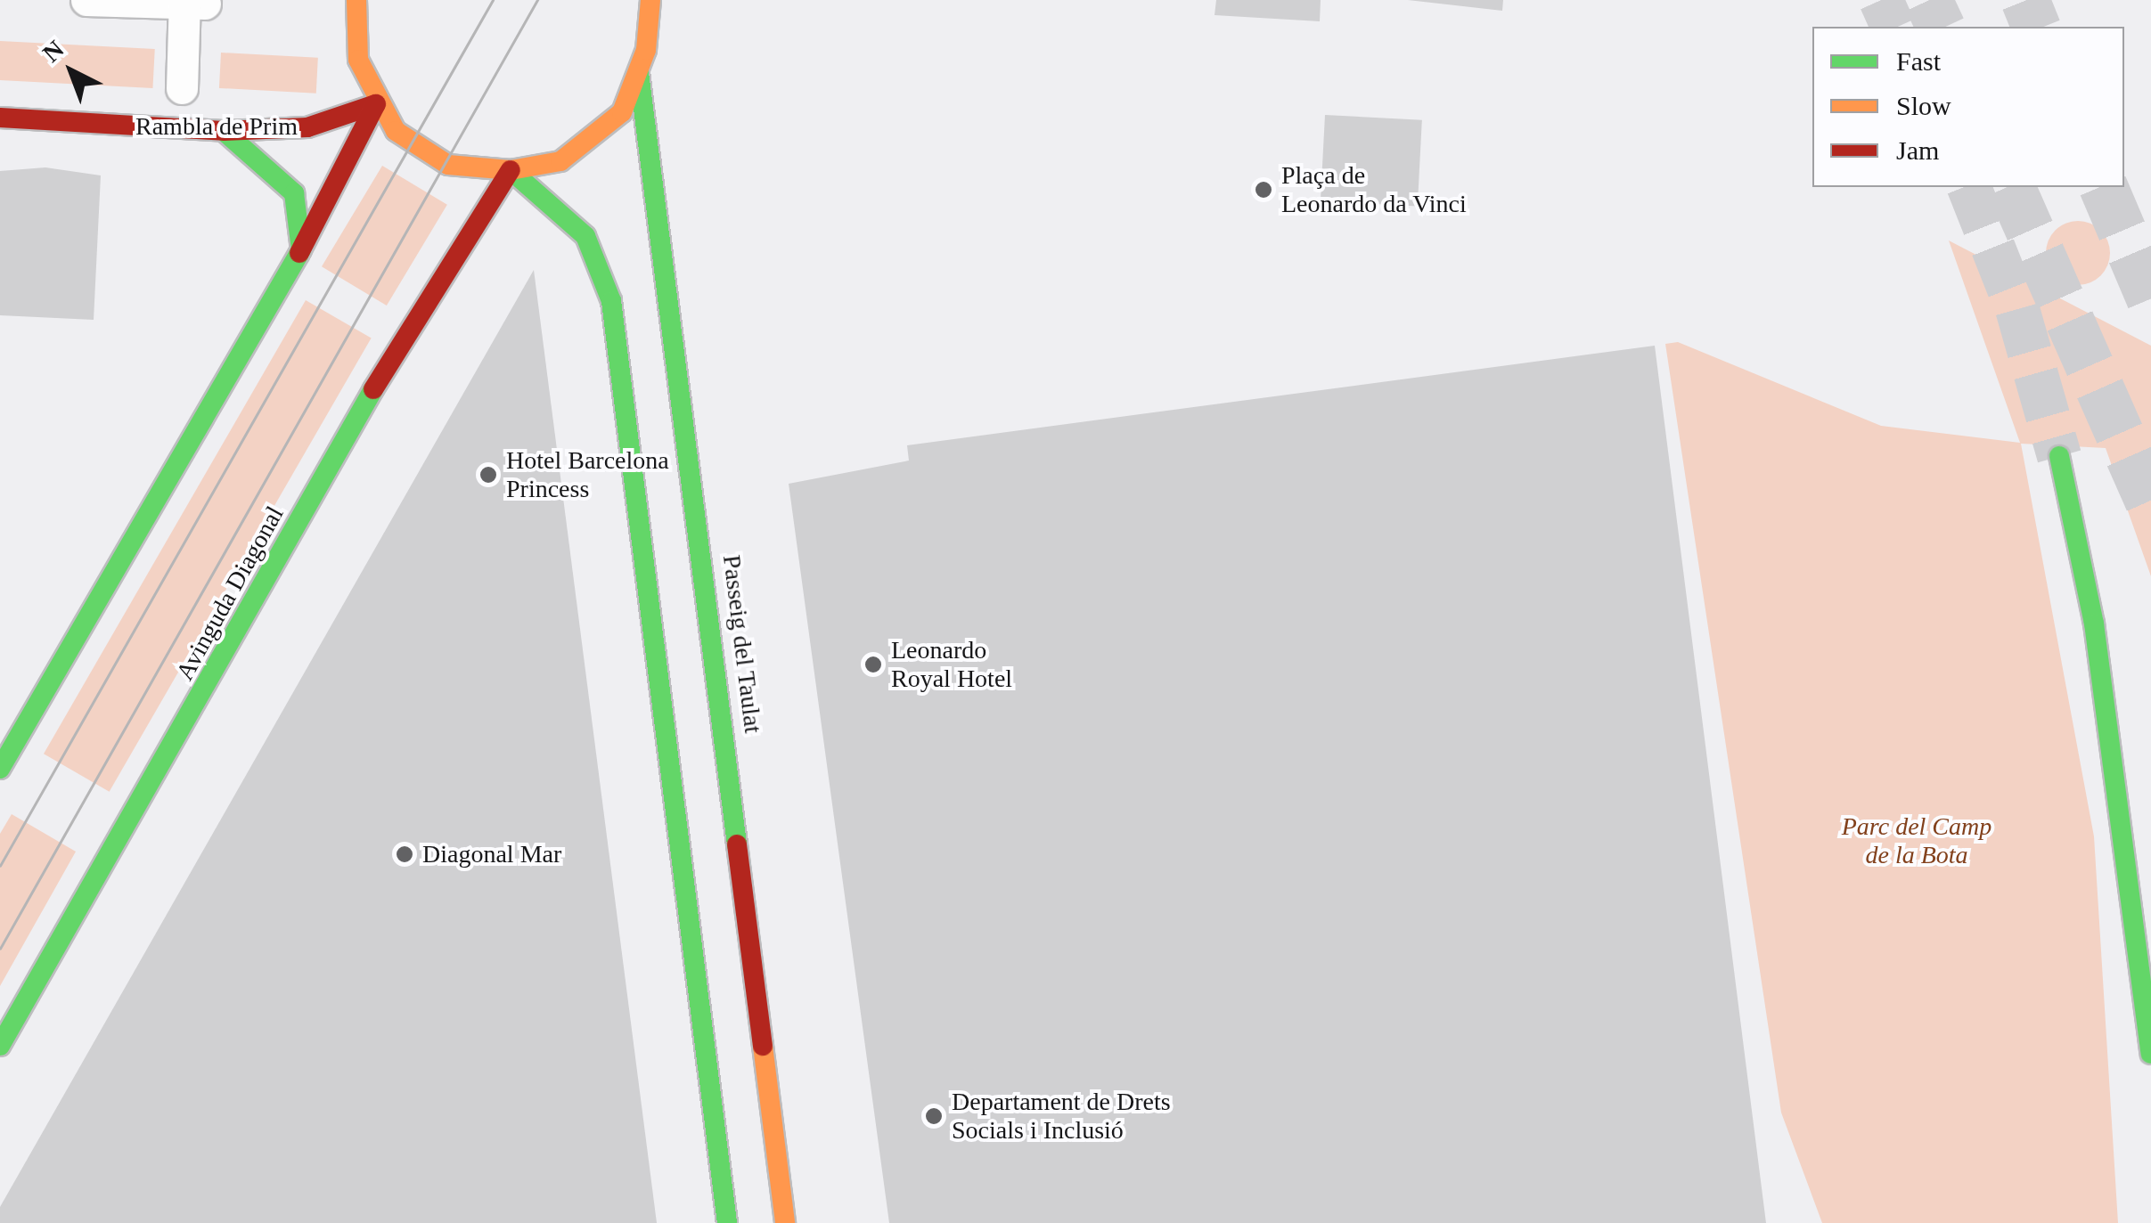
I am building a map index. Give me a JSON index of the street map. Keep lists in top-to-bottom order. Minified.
{"streets":{"main road":["Rambla de Prim","Avinguda Diagonal","Passeig del Taulat"]},"parks":["Parc del Camp de la Bota"],"places":["Plaça de Leonardo da Vinci","Hotel Barcelona Princess","Leonardo Royal Hotel","Diagonal Mar","Departament de Drets Socials i Inclusió"],"legend":["Fast","Slow","Jam"],"north":"top left"}
